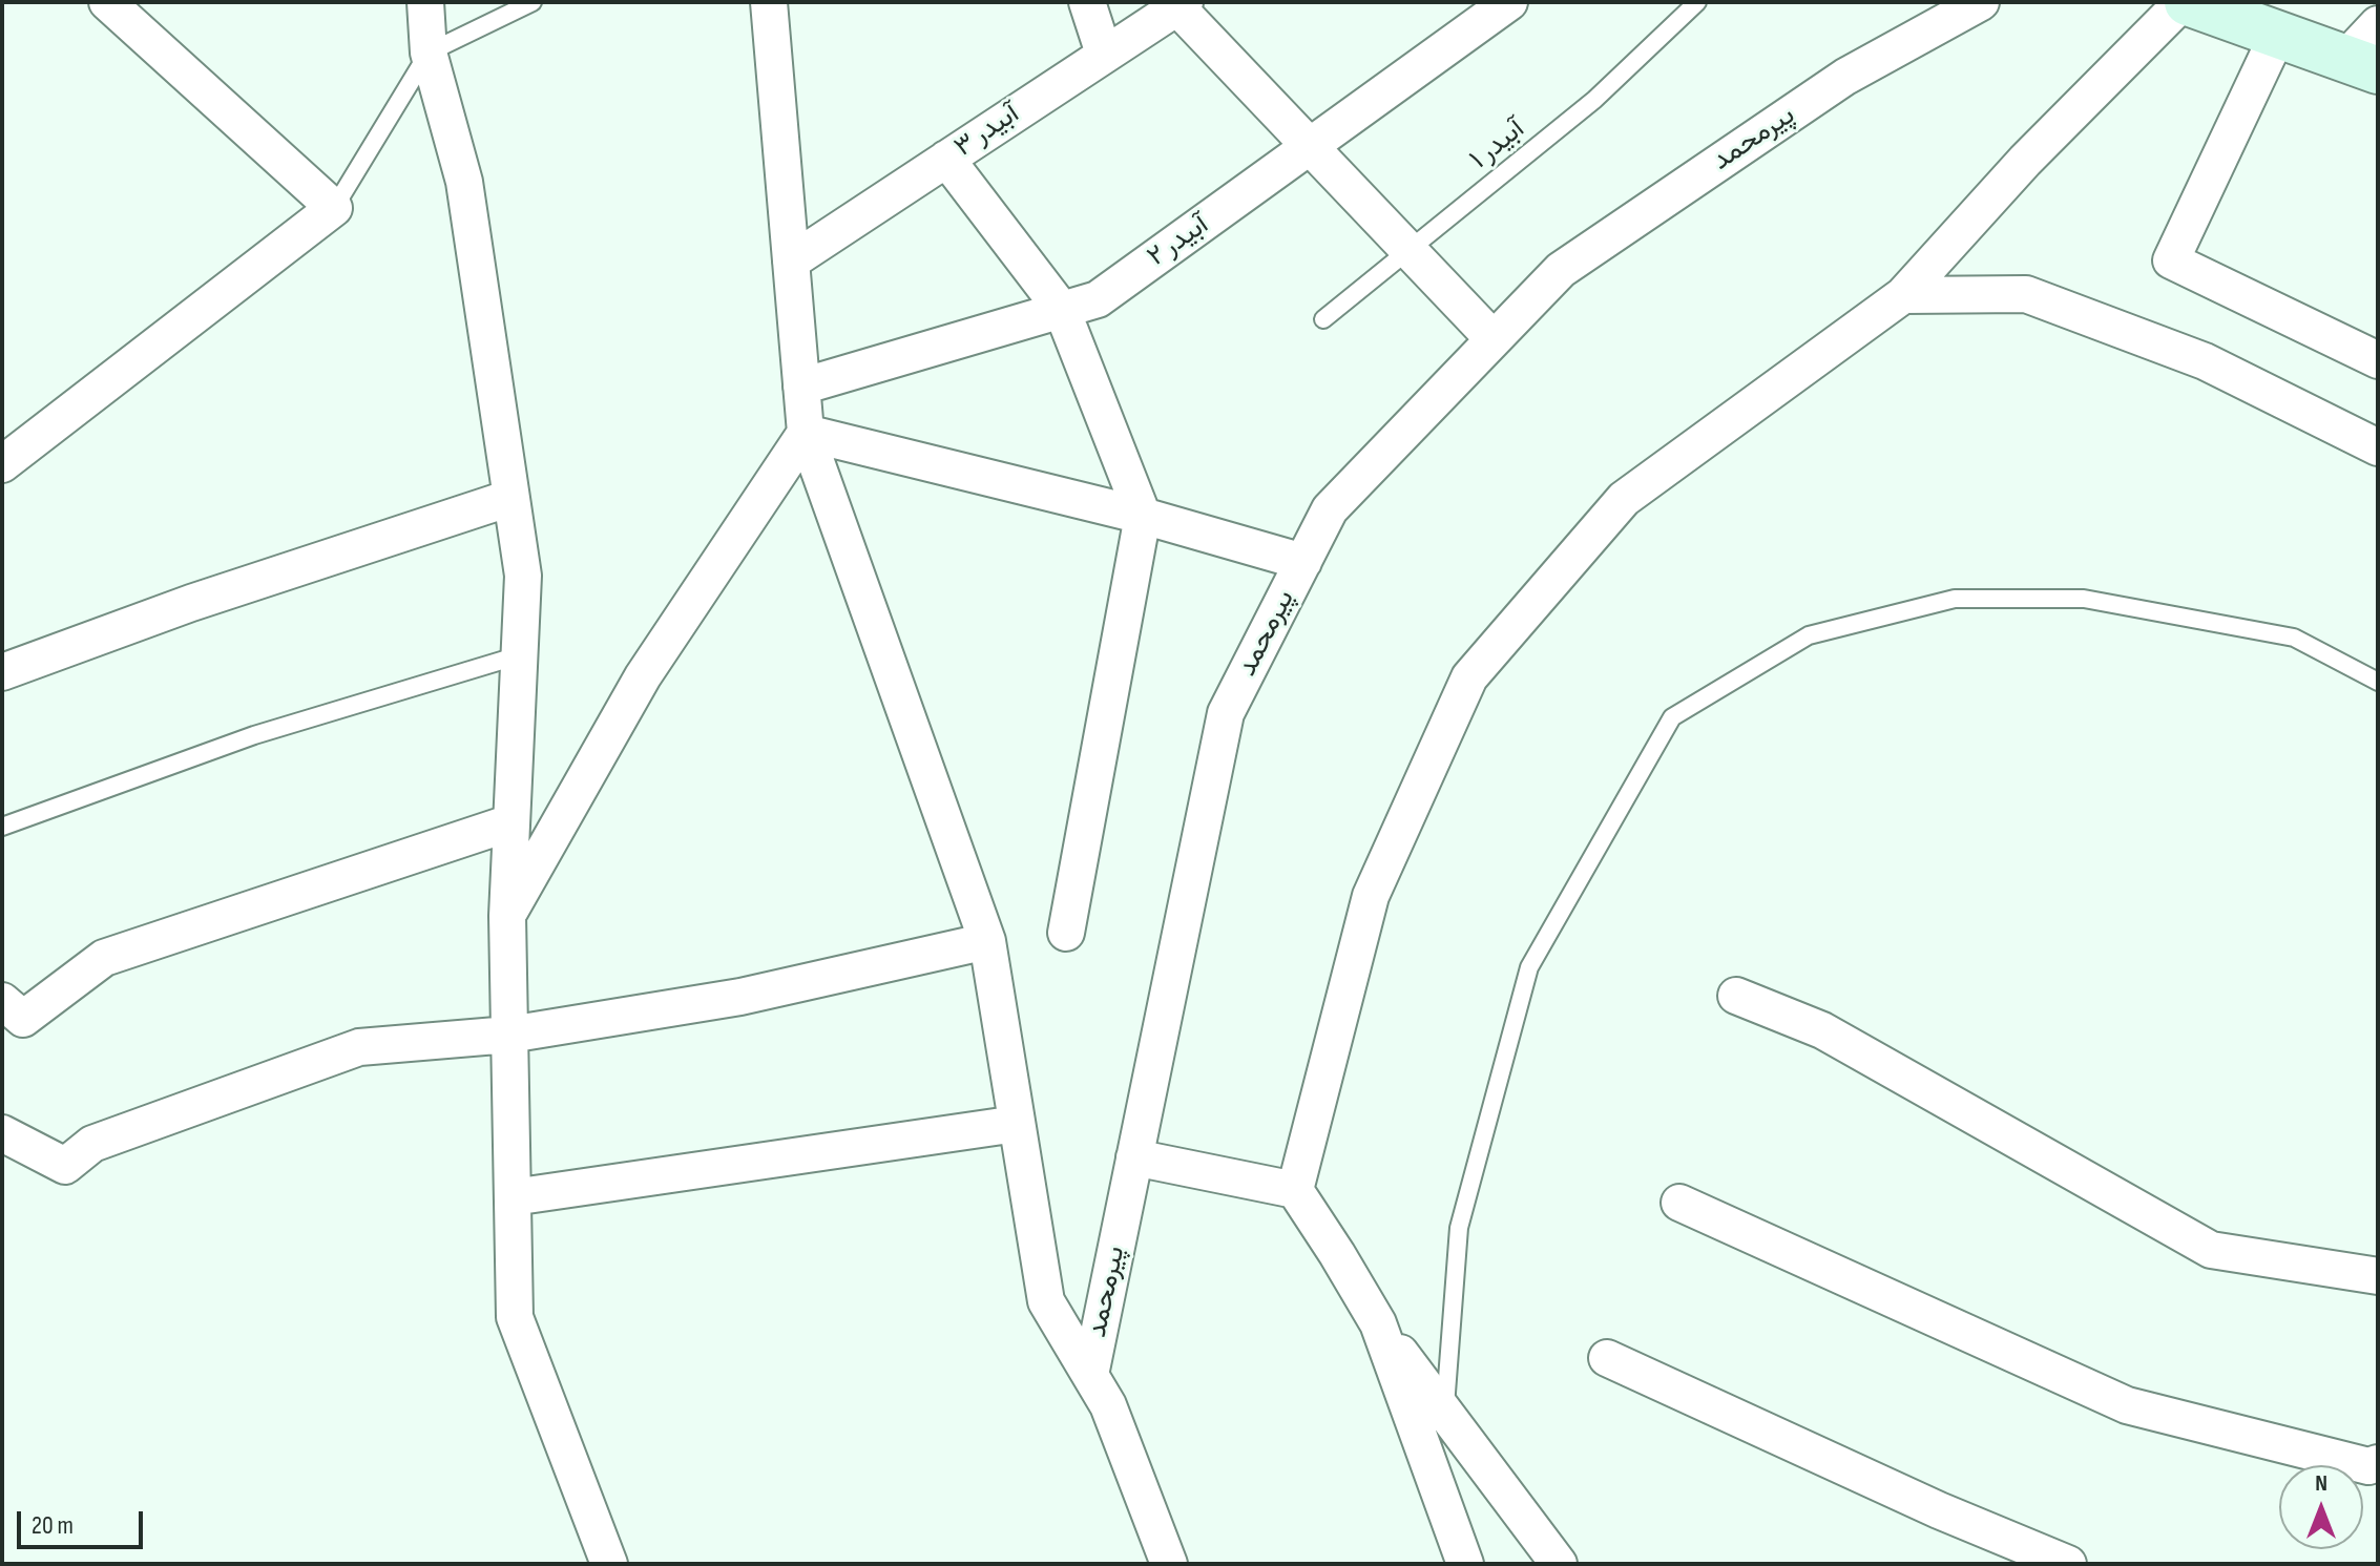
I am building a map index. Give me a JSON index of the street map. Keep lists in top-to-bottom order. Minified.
{"streets":{"street":["آبیدر ۳","پیرمحمد","آبیدر ۲"],"lane":["آبیدر ۱"]},"scale_bar":"20 m","north":"top"}
